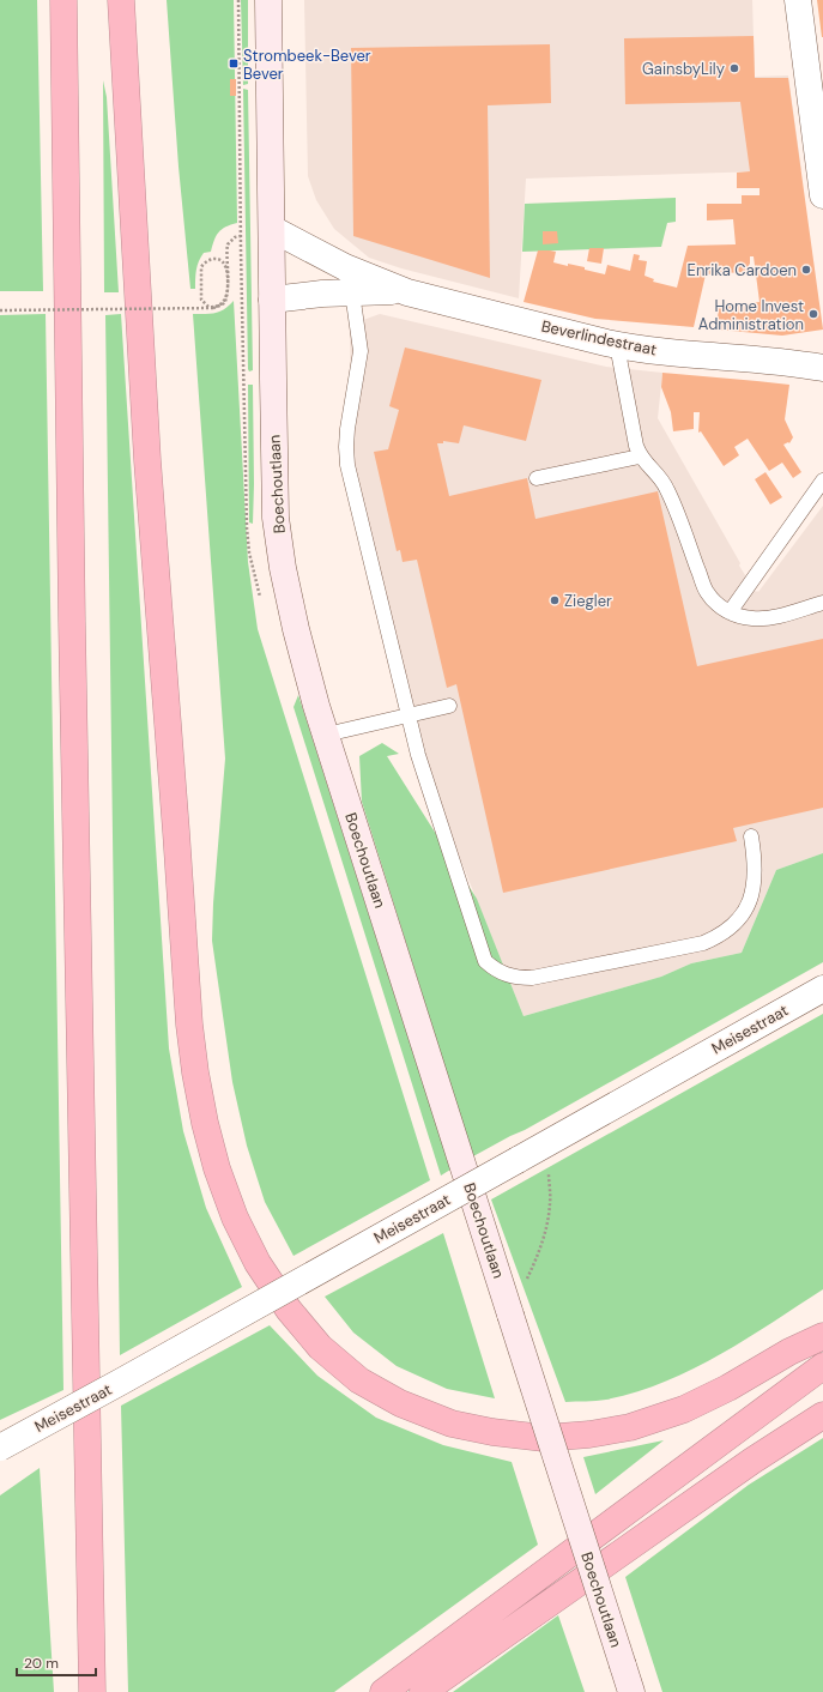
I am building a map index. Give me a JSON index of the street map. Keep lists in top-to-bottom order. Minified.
{"streets":{"main road":["Boechoutlaan"],"street":["Beverlindestraat","Meisestraat"]},"crossings":[["Beverlindestraat","Boechoutlaan"]],"places":{"transit":["Strombeek-Bever Bever"],"other":["GainsbyLily","Enrika Cardoen","Home Invest Administration","Ziegler"]},"scale_bar":"20 m"}
